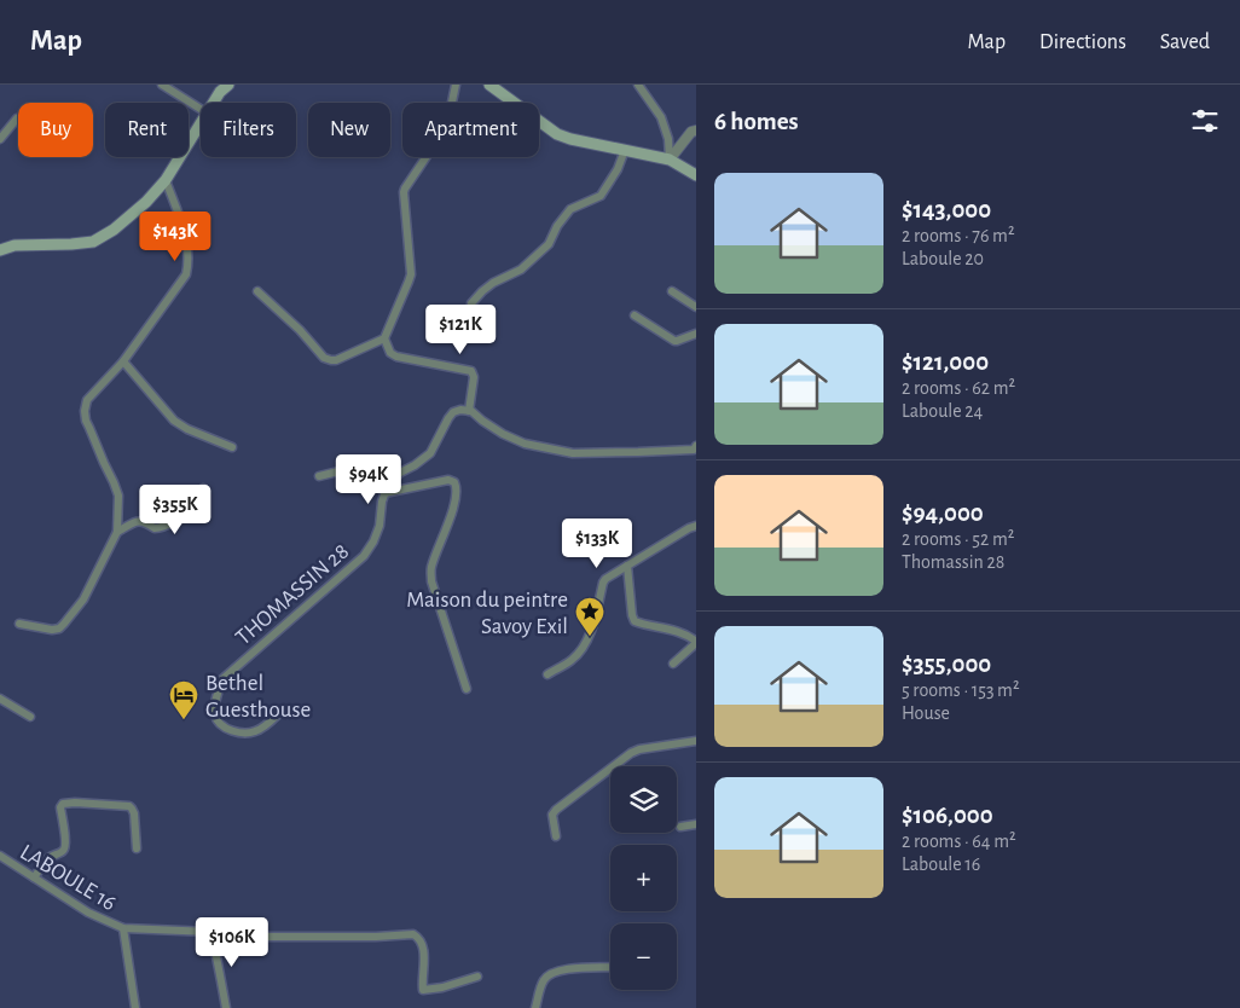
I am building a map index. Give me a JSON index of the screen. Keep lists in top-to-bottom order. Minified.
{"streets":{"street":["THOMASSIN 28","LABOULE 16"]},"places":{"place":["Maison du peintre Savoy Exil"],"hotel":["Bethel Guesthouse"]},"page":{"header":"Map","nav":["Map","Directions","Saved"],"heading":"6 homes","chip":["Buy","Rent","Filters","New","Apartment"],"list":[{"name":"$143,000","note":"2 rooms · 76 m² · Laboule 20"},{"name":"$121,000","note":"2 rooms · 62 m² · Laboule 24"},{"name":"$94,000","note":"2 rooms · 52 m² · Thomassin 28"},{"name":"$355,000","note":"5 rooms · 153 m² · House"},{"name":"$106,000","note":"2 rooms · 64 m² · Laboule 16"}],"price":["$143K","$121K","$94K","$355K","$133K","$106K"],"map_buttons":["+","−"]}}
